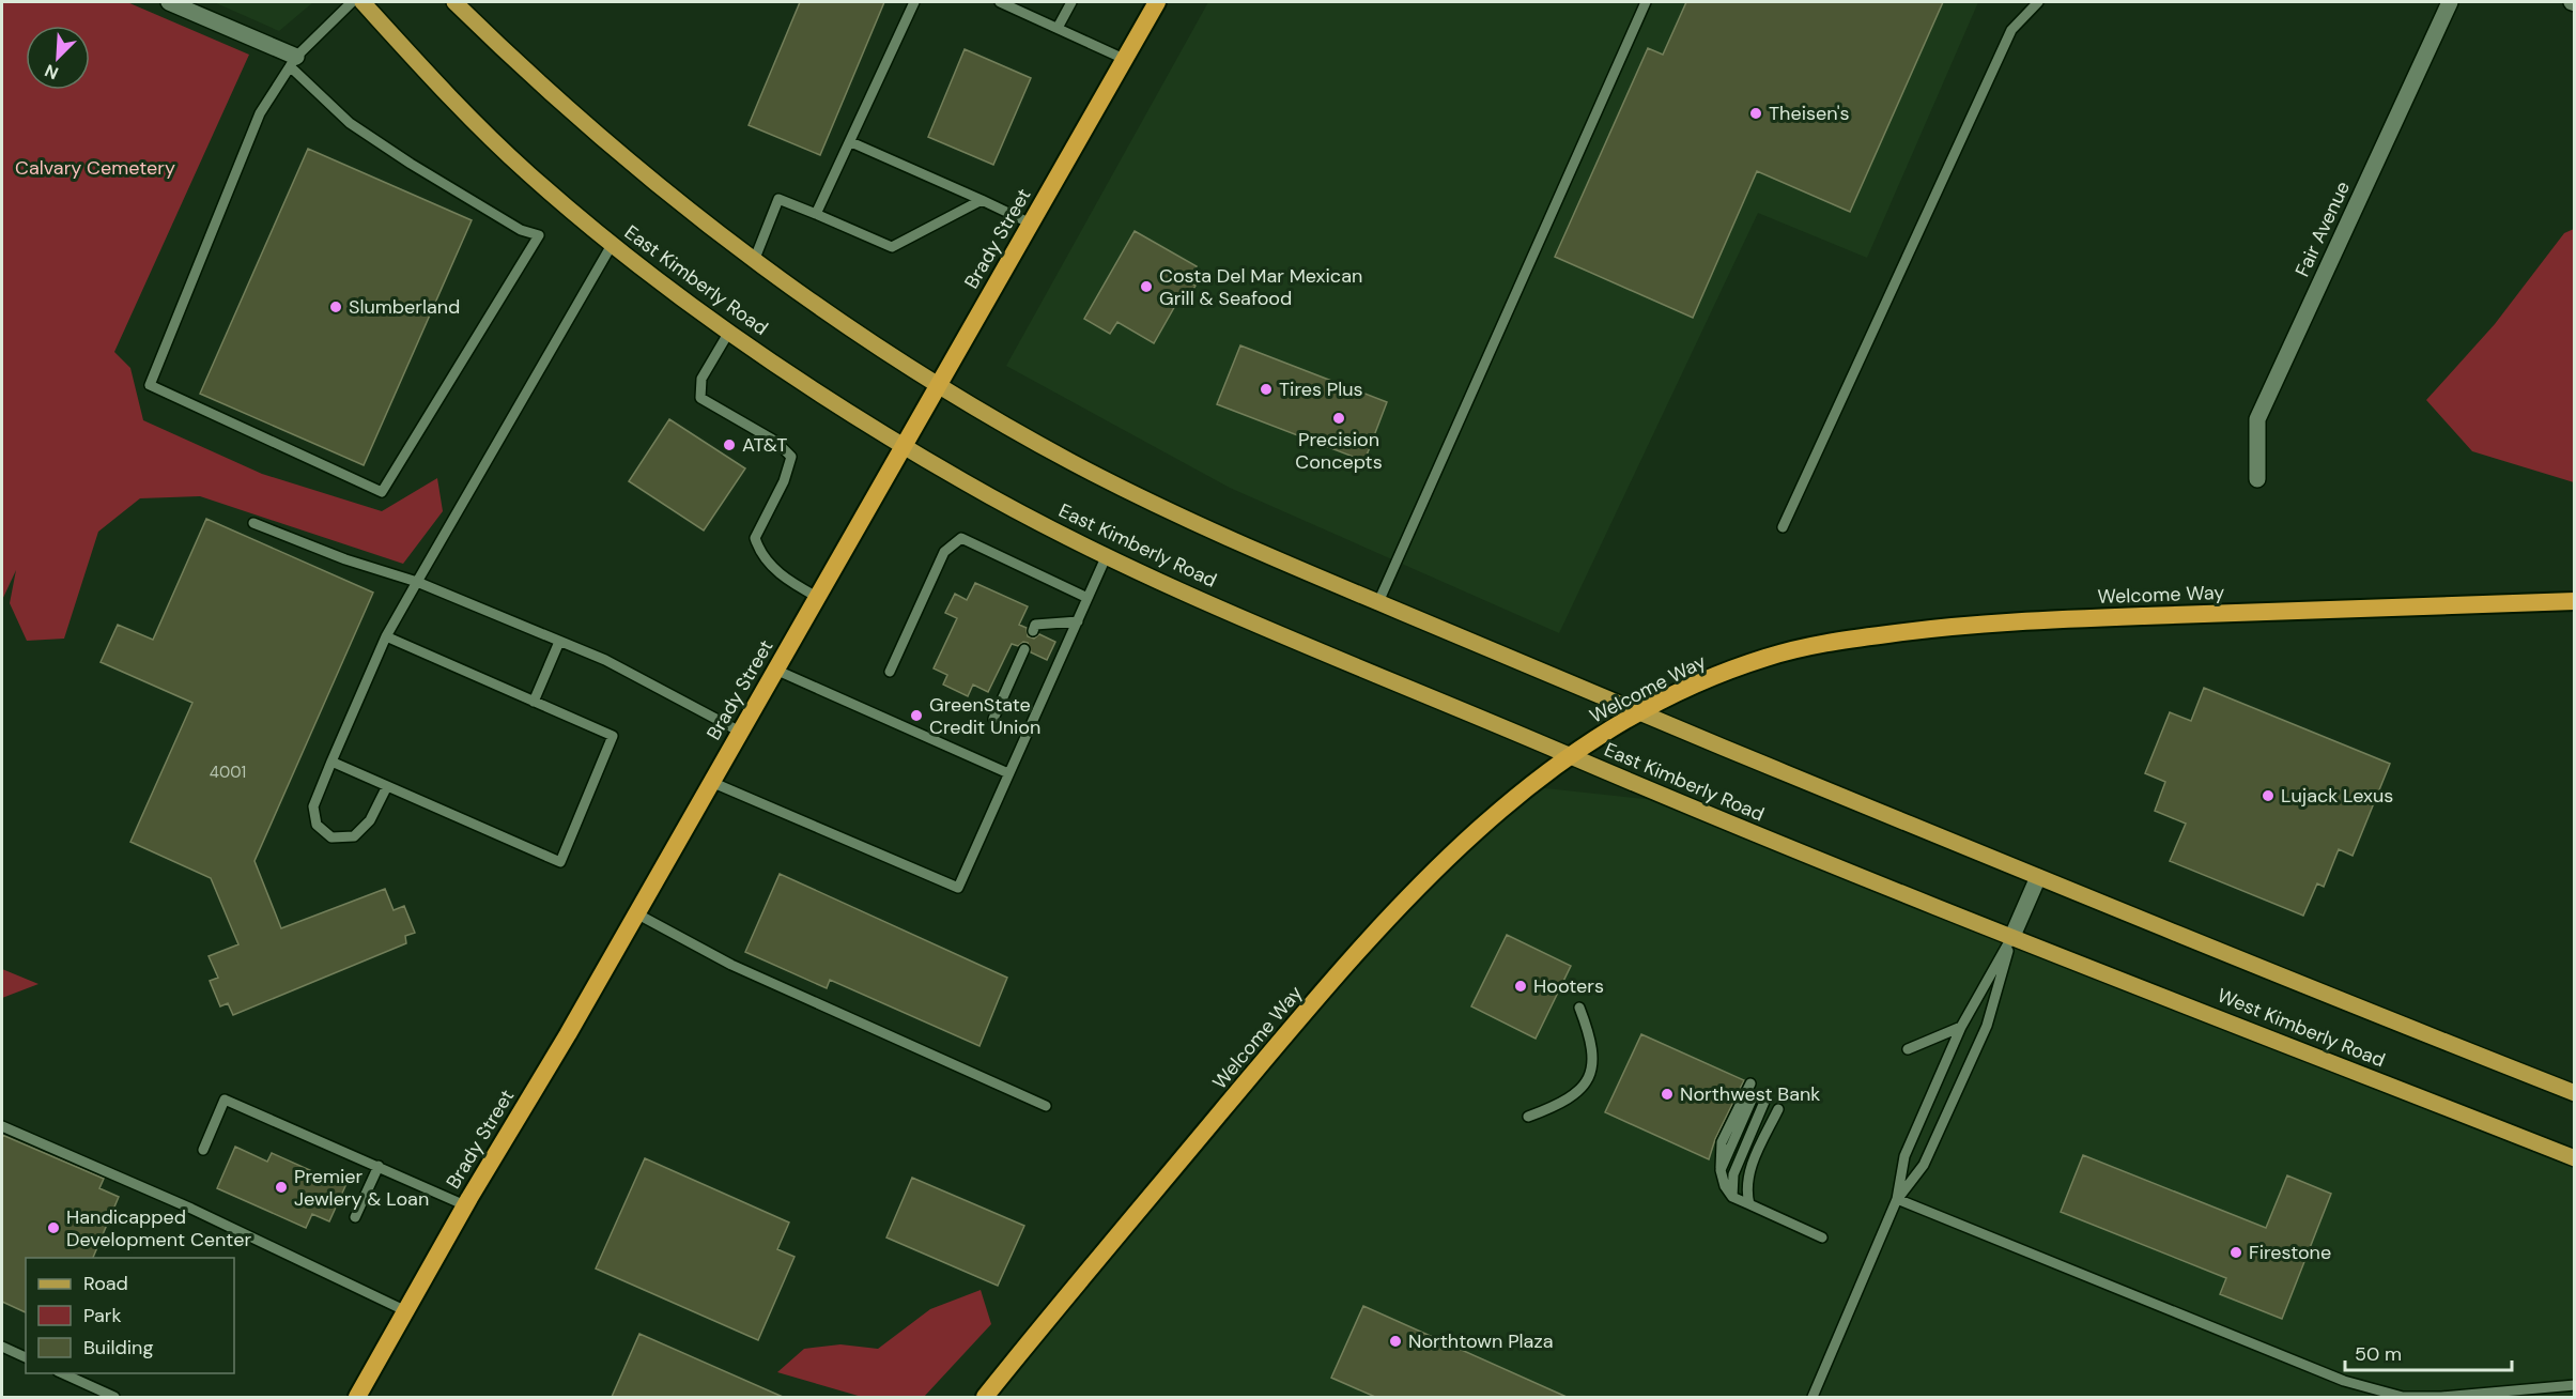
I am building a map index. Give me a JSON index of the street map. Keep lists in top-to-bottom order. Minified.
{"streets":{"highway":["Brady Street","Welcome Way"],"main road":["East Kimberly Road","West Kimberly Road"],"street":["Fair Avenue"]},"crossings":[["Brady Street","East Kimberly Road"],["East Kimberly Road","Welcome Way"],["East Kimberly Road","West Kimberly Road"]],"parks":["Calvary Cemetery"],"places":["Theisen's","Costa Del Mar Mexican Grill & Seafood","Slumberland","Tires Plus","Precision Concepts","AT&T","GreenState Credit Union","Lujack Lexus","Hooters","Northwest Bank","Premier Jewlery & Loan","Handicapped Development Center","Firestone","Northtown Plaza"],"house_numbers":["4001"],"legend":["Road","Park","Building"],"scale_bar":"50 m","north":"bottom left"}
